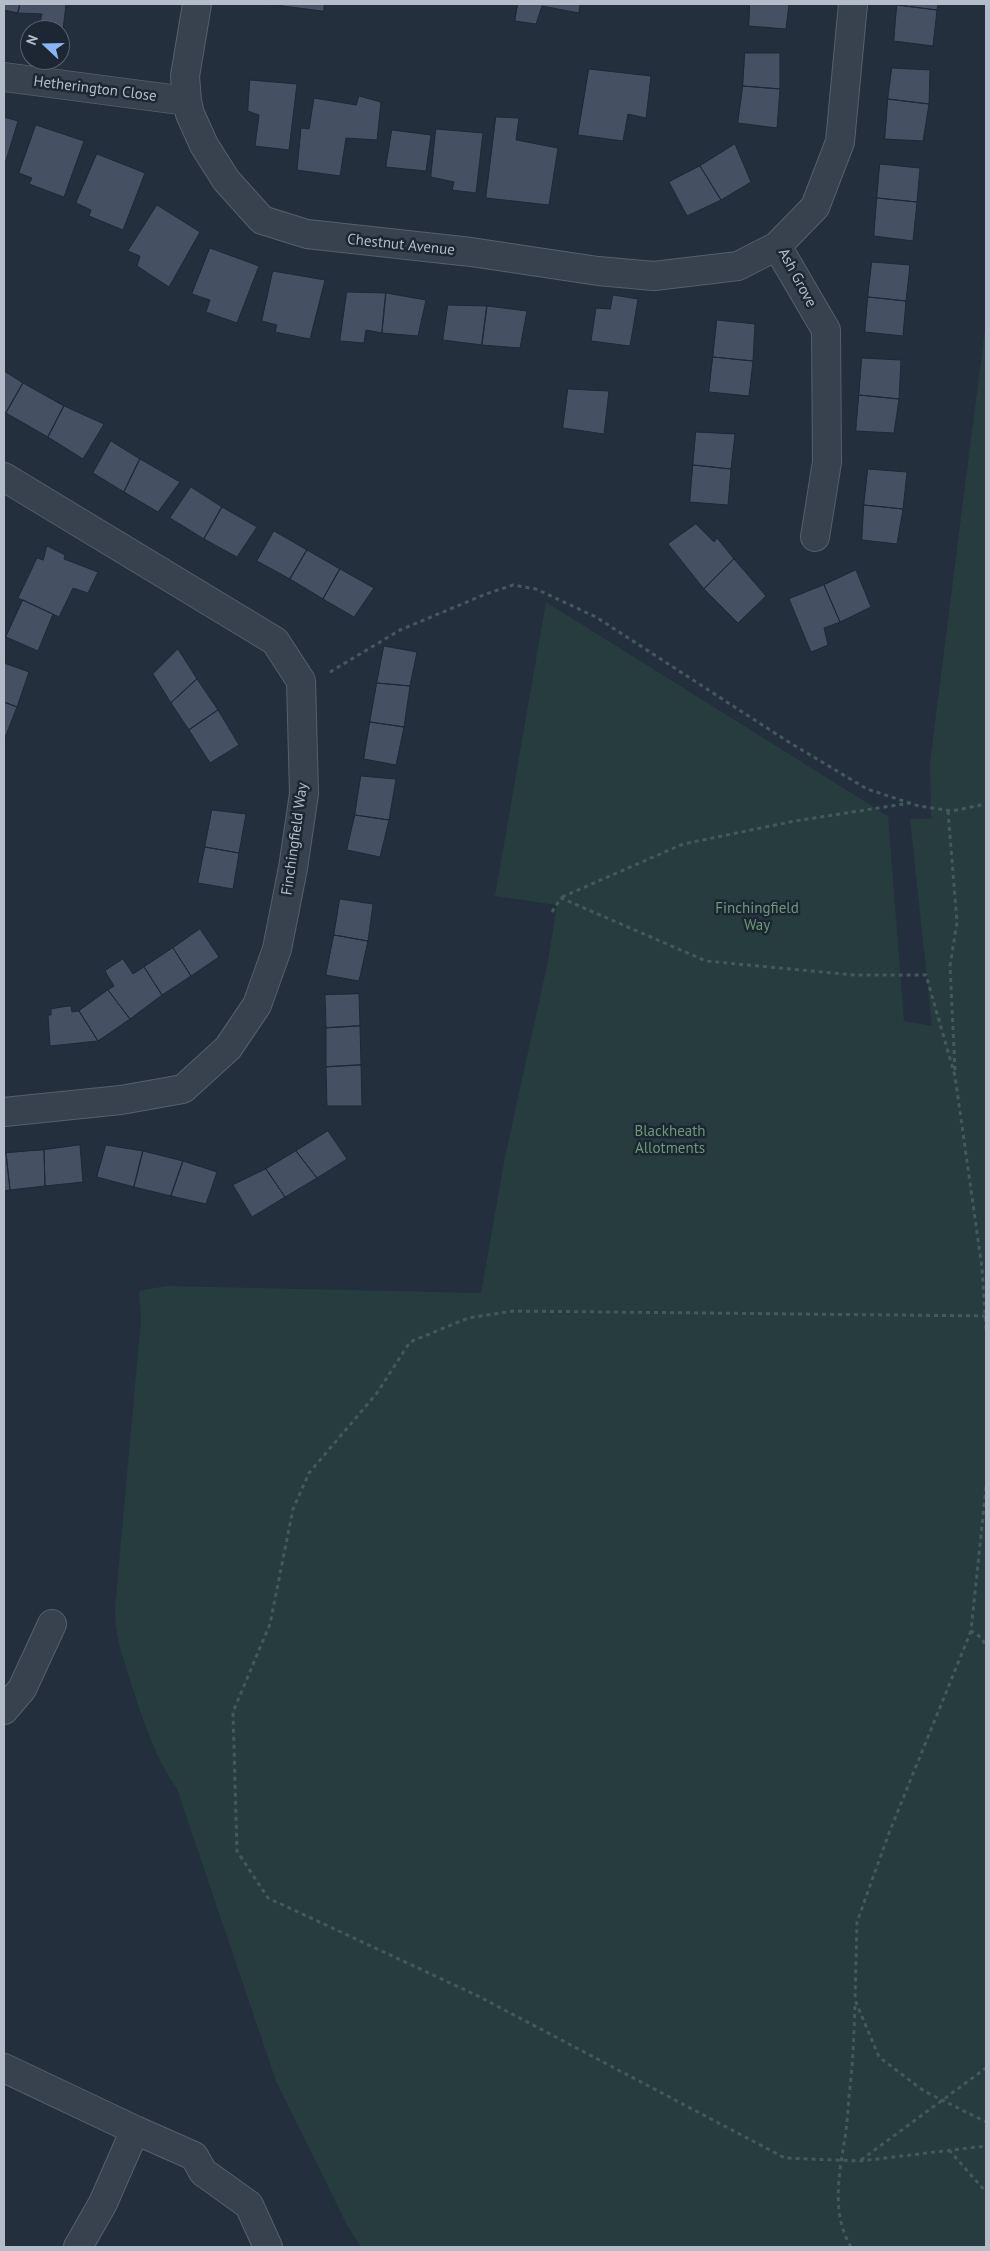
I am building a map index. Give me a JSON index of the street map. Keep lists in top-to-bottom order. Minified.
{"streets":{"street":["Hetherington Close","Chestnut Avenue","Ash Grove","Finchingfield Way"]},"crossings":[["Hetherington Close","Chestnut Avenue"],["Chestnut Avenue","Ash Grove"]],"parks":["Finchingfield Way","Blackheath Allotments"],"north":"left"}
